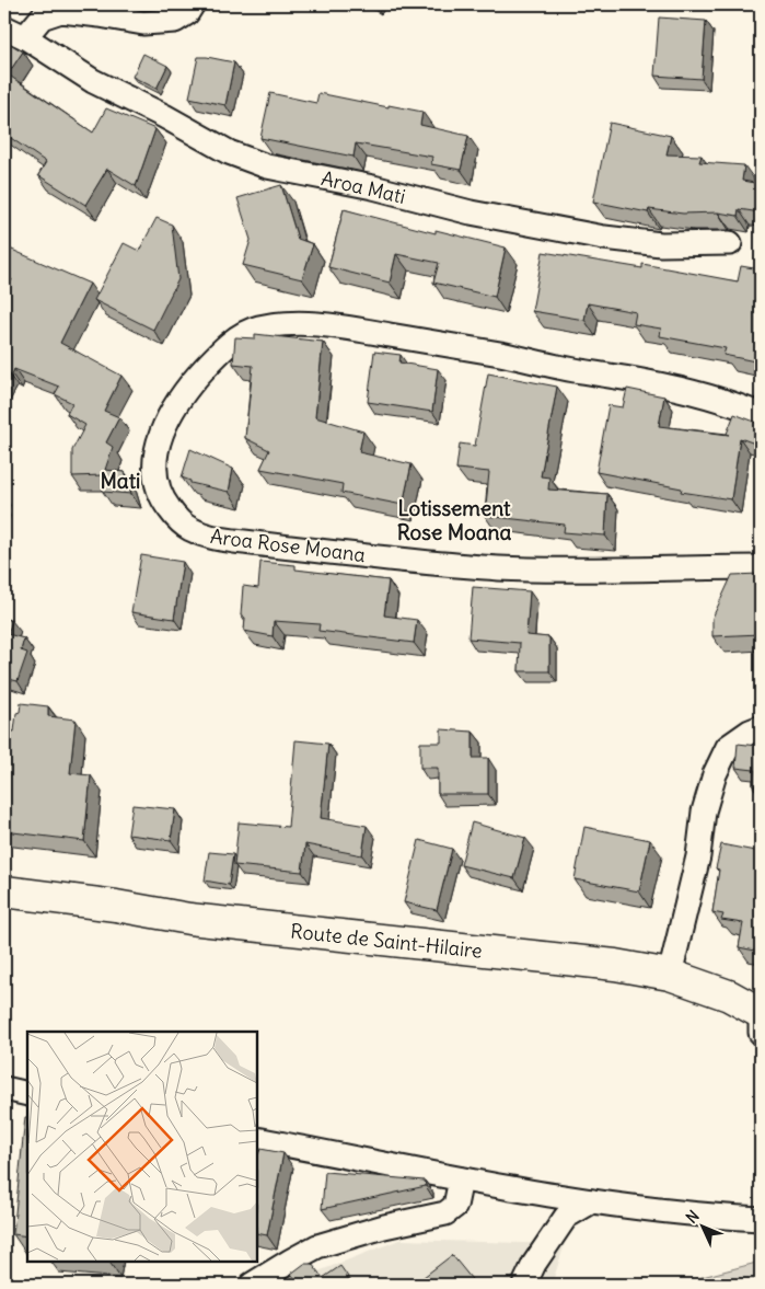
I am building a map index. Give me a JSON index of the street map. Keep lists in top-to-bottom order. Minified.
{"streets":{"main road":["Route de Saint-Hilaire"],"street":["Aroa Mati","Aroa Rose Moana"]},"districts":["Mati","Lotissement Rose Moana"],"north":"top left"}
